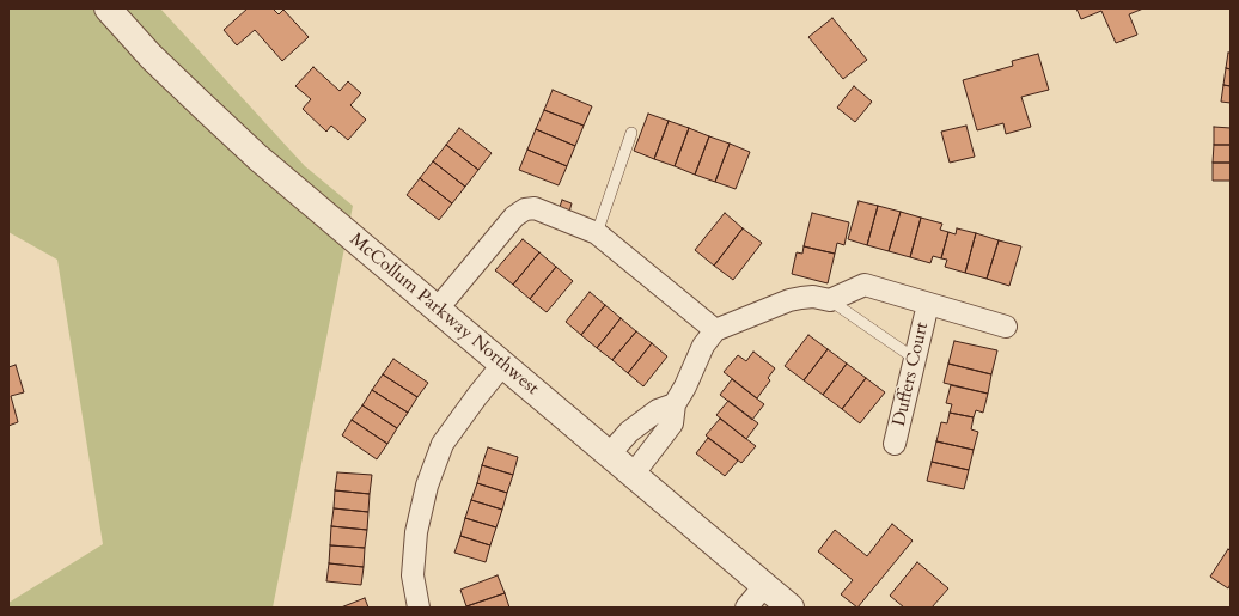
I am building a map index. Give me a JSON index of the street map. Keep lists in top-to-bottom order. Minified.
{"streets":{"street":["McCollum Parkway Northwest","Duffers Court"]}}
